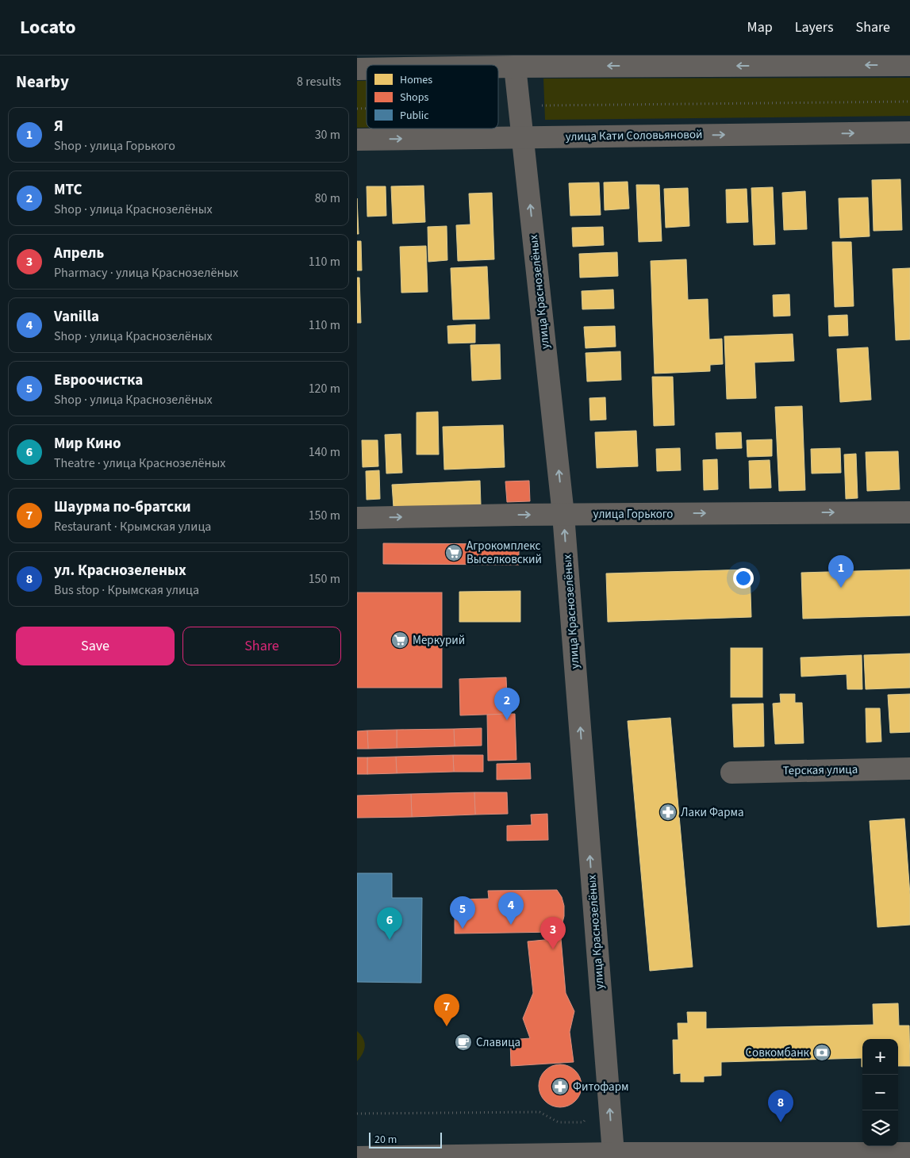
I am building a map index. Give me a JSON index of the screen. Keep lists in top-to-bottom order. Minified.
{"streets":{"street":["улица Кати Соловьяновой","улица Краснозелёных","улица Горького","Терская улица"]},"crossings":[["улица Кати Соловьяновой","улица Краснозелёных"],["улица Краснозелёных","улица Горького"]],"one_way":["улица Краснозелёных","улица Горького"],"places":{"supermarket":["Агрокомплекс Выселковский","Меркурий"],"pharmacy":["Лаки Фарма","Фитофарм"],"cafe":["Славица"],"bank":["Совкомбанк"]},"legend":["Homes","Shops","Public"],"scale_bar":"20 m","page":{"header":"Locato","nav":["Map","Layers","Share"],"heading":["Nearby","8 results"],"list":[{"mark":"1","name":"Я","note":"Shop · улица Горького","value":"30 m"},{"mark":"2","name":"МТС","note":"Shop · улица Краснозелёных","value":"80 m"},{"mark":"3","name":"Апрель","note":"Pharmacy · улица Краснозелёных","value":"110 m"},{"mark":"4","name":"Vanilla","note":"Shop · улица Краснозелёных","value":"110 m"},{"mark":"5","name":"Евроочистка","note":"Shop · улица Краснозелёных","value":"120 m"},{"mark":"6","name":"Мир Кино","note":"Theatre · улица Краснозелёных","value":"140 m"},{"mark":"7","name":"Шаурма по-братски","note":"Restaurant · Крымская улица","value":"150 m"},{"mark":"8","name":"ул. Краснозеленых","note":"Bus stop · Крымская улица","value":"150 m"}],"pins":["1","2","4","5","6","3","7","8"],"buttons":["Save","Share"],"map_buttons":["+","−"],"scale":"20 m"}}
